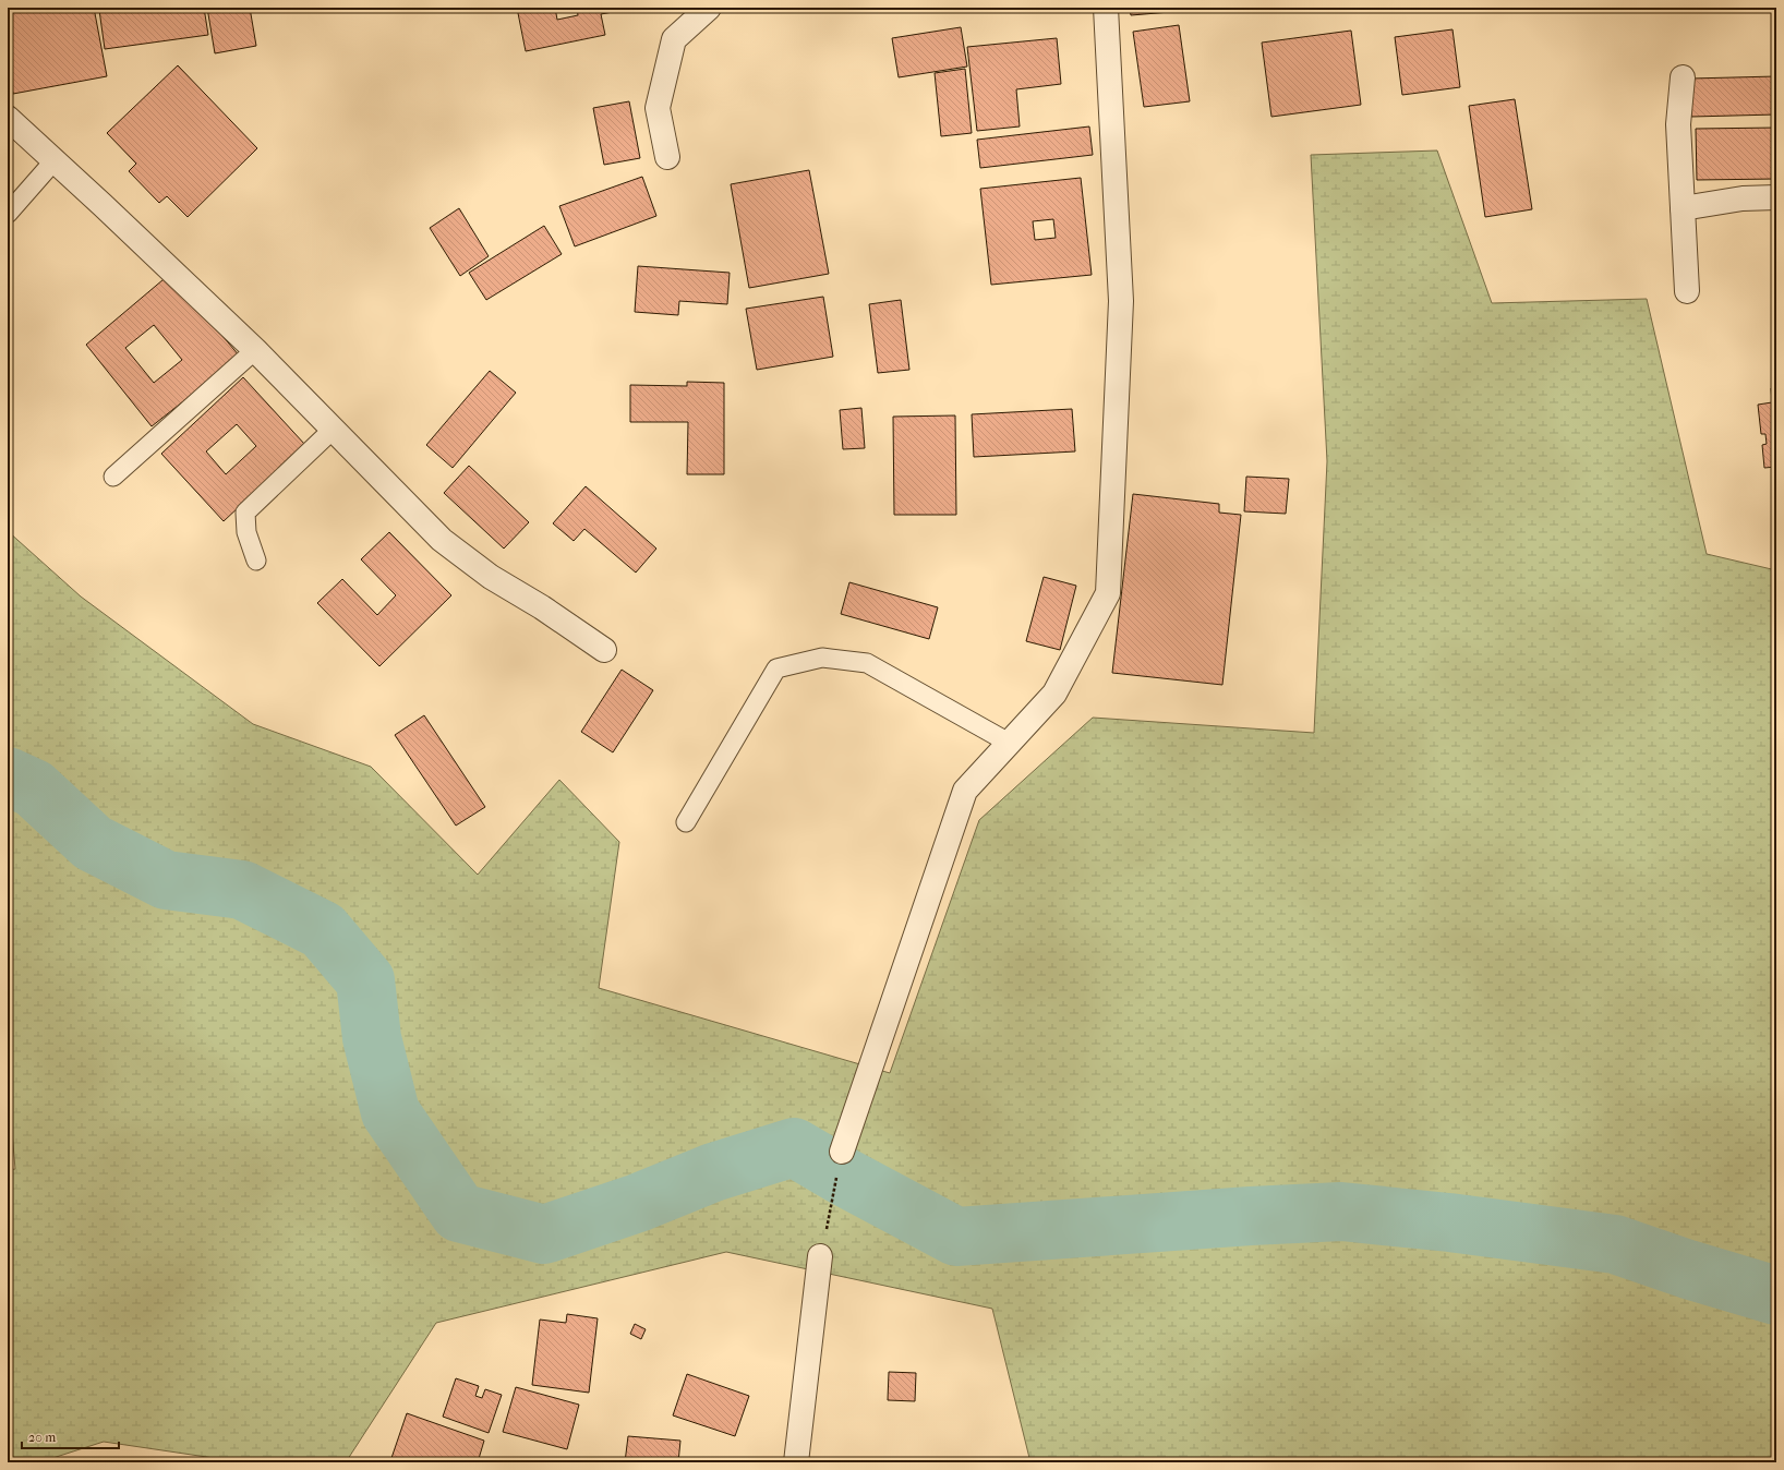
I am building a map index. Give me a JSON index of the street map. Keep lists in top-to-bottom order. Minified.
{"scale_bar":"20 m"}
